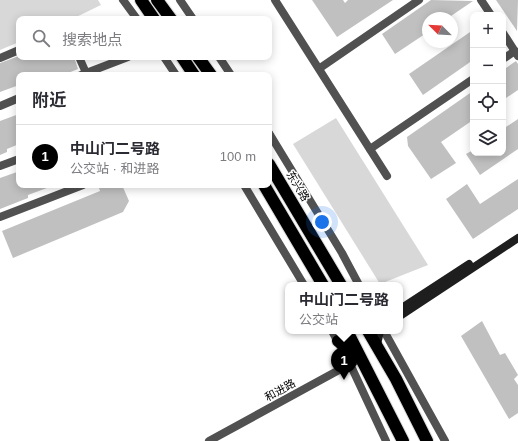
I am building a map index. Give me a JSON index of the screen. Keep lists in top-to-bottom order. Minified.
{"streets":{"highway":["东兴路"],"street":["和进路"]},"north":"top left","page":{"map_buttons":["+","−"],"search":"搜索地点","heading":"附近","list":[{"mark":"1","name":"中山门二号路","note":"公交站 · 和进路","value":"100 m"}],"popup":["中山门二号路","公交站"],"pins":"1"}}
